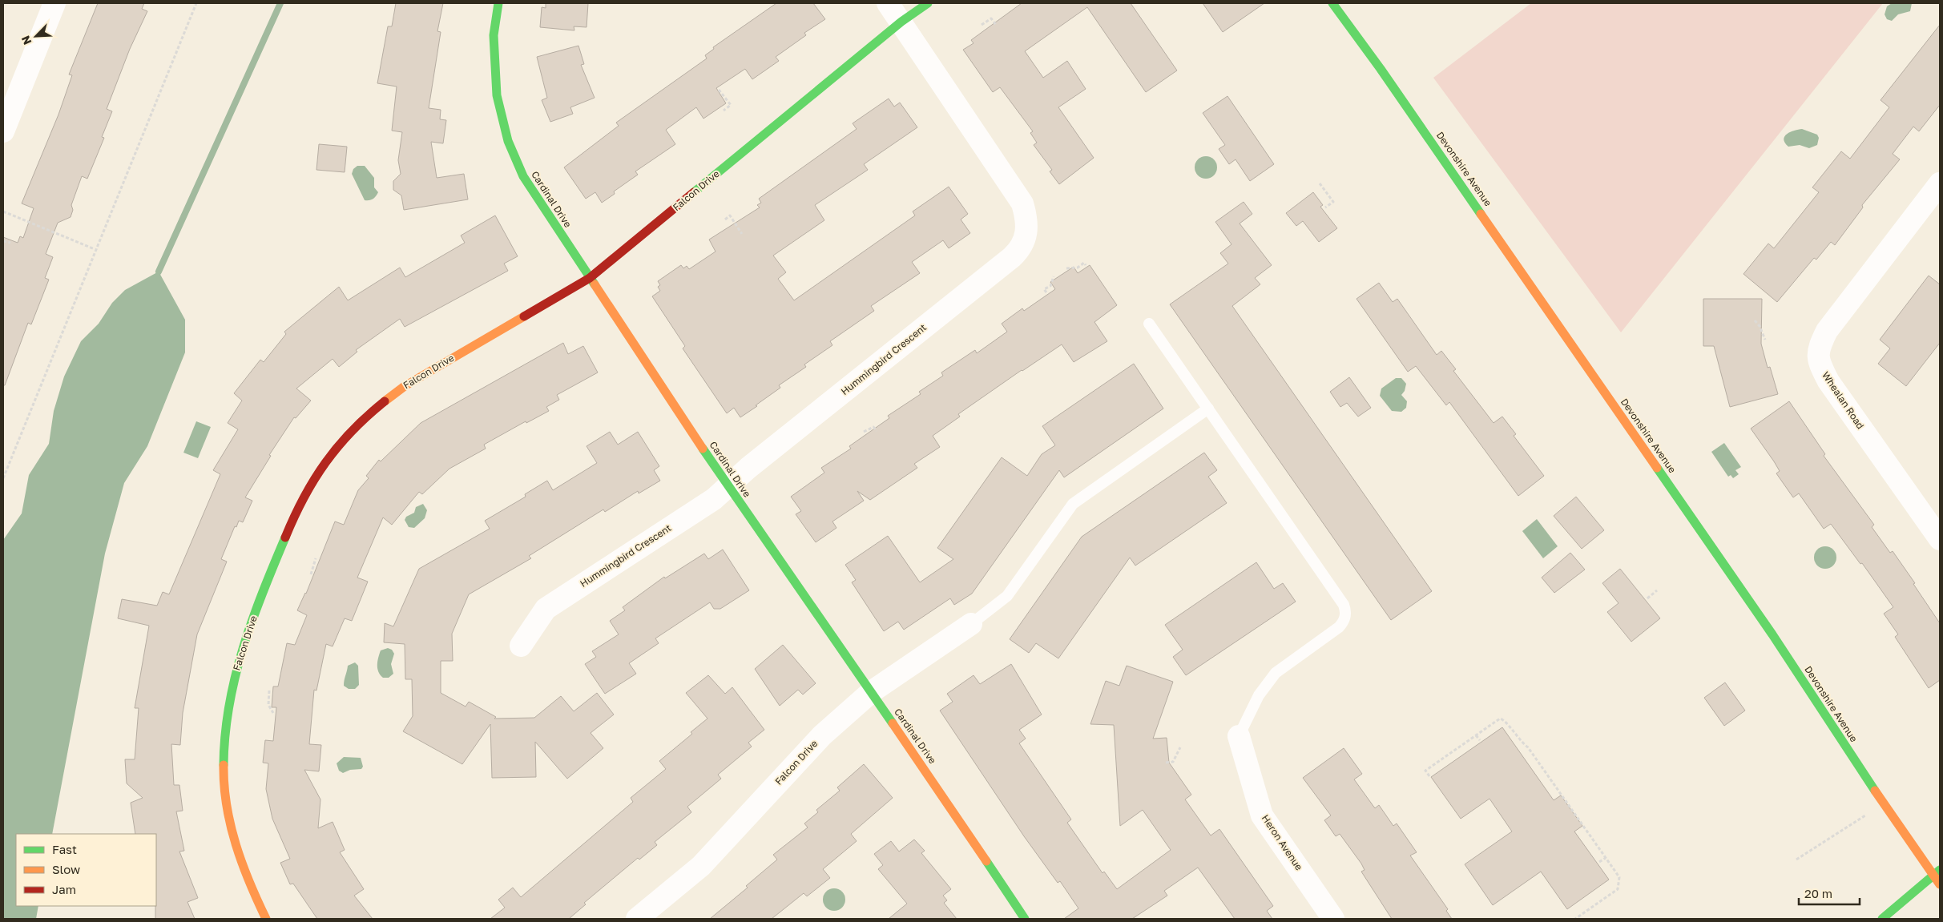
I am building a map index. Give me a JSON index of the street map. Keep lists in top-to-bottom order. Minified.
{"streets":{"street":["Devonshire Avenue","Falcon Drive","Cardinal Drive","Hummingbird Crescent","Whealan Road","Heron Avenue"]},"crossings":[["Falcon Drive","Cardinal Drive"],["Falcon Drive","Hummingbird Crescent"],["Cardinal Drive","Hummingbird Crescent"]],"legend":["Fast","Slow","Jam"],"scale_bar":"20 m","north":"bottom left"}
